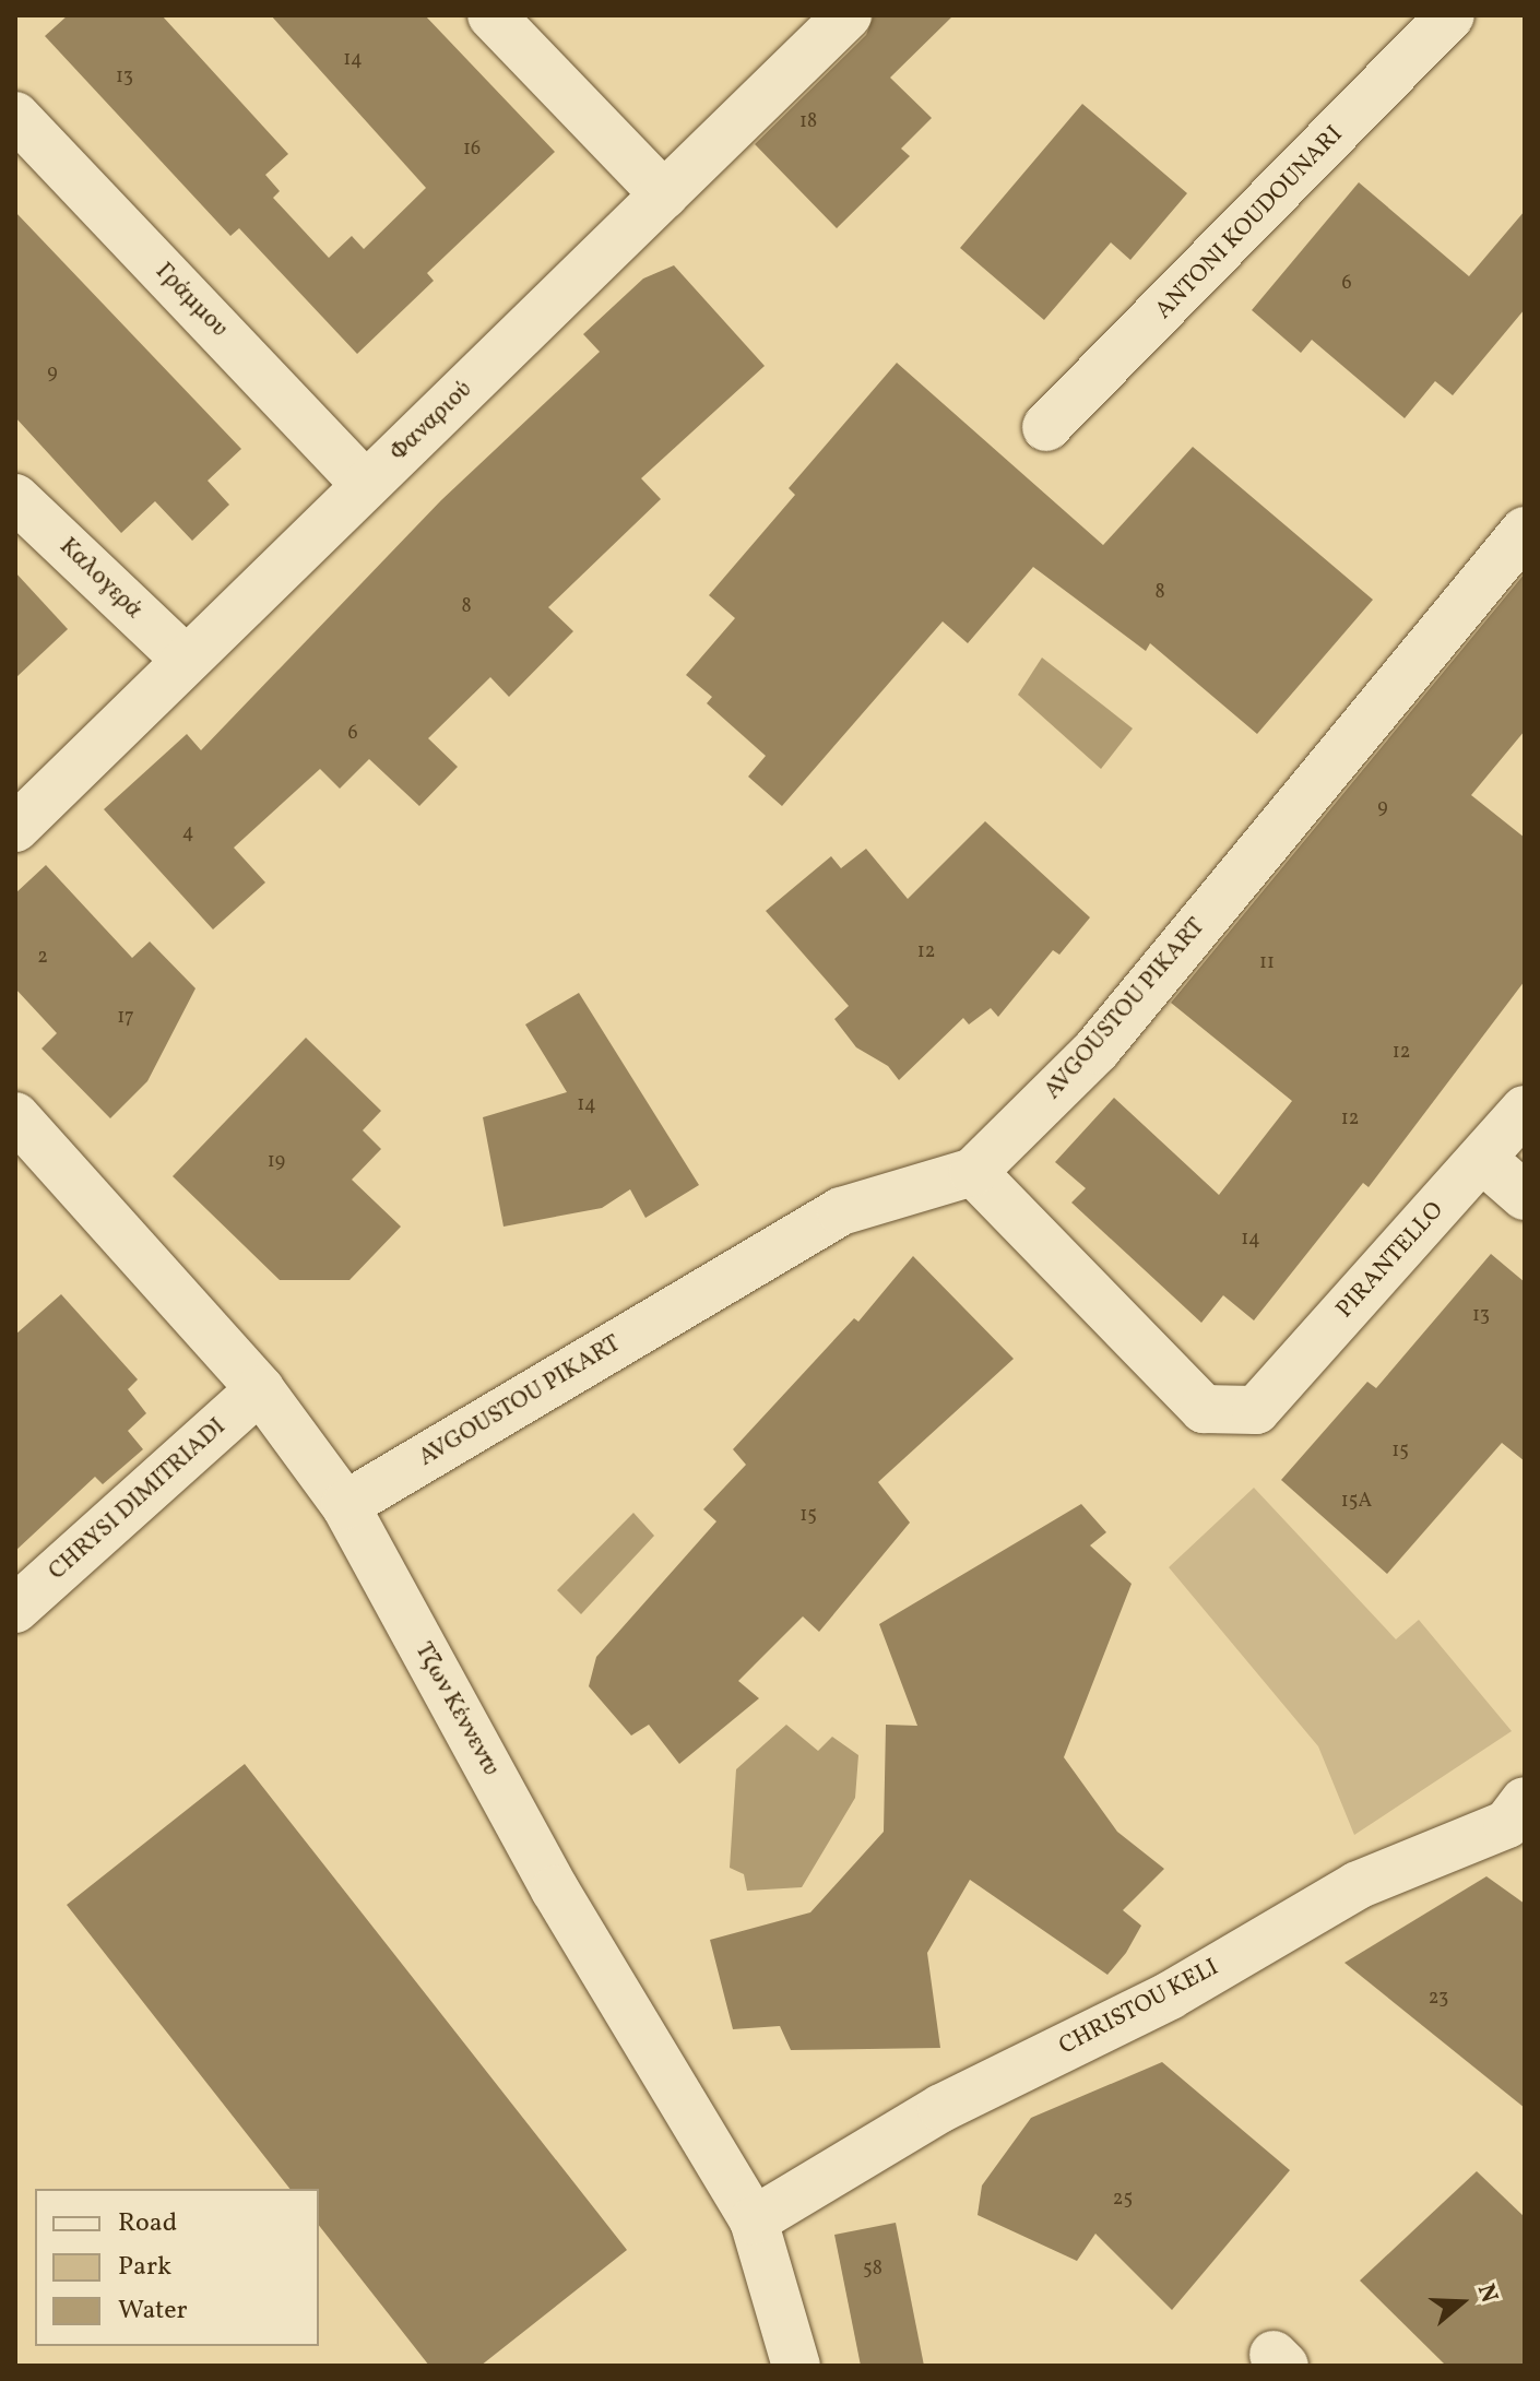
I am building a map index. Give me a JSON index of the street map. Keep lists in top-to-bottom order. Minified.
{"streets":{"street":["ANTONI KOUDOUNARI","Γράμμου","Φαναριού","Καλογερά","AVGOUSTOU PIKART","PIRANTELLO","CHRYSI DIMITRIADI","Τζων Κέννεντυ","CHRISTOU KELI"]},"crossings":[["Γράμμου","Φαναριού"],["Φαναριού","Καλογερά"],["AVGOUSTOU PIKART","PIRANTELLO"],["AVGOUSTOU PIKART","Τζων Κέννεντυ"],["CHRYSI DIMITRIADI","Τζων Κέννεντυ"],["Τζων Κέννεντυ","CHRISTOU KELI"]],"house_numbers":["14","13","18","16","6","9","8","8","6","9","4","12","2","11","17","12","14","12","19","14","13","15","15A","15","23","25","58"],"legend":["Road","Park","Water"],"north":"right"}
